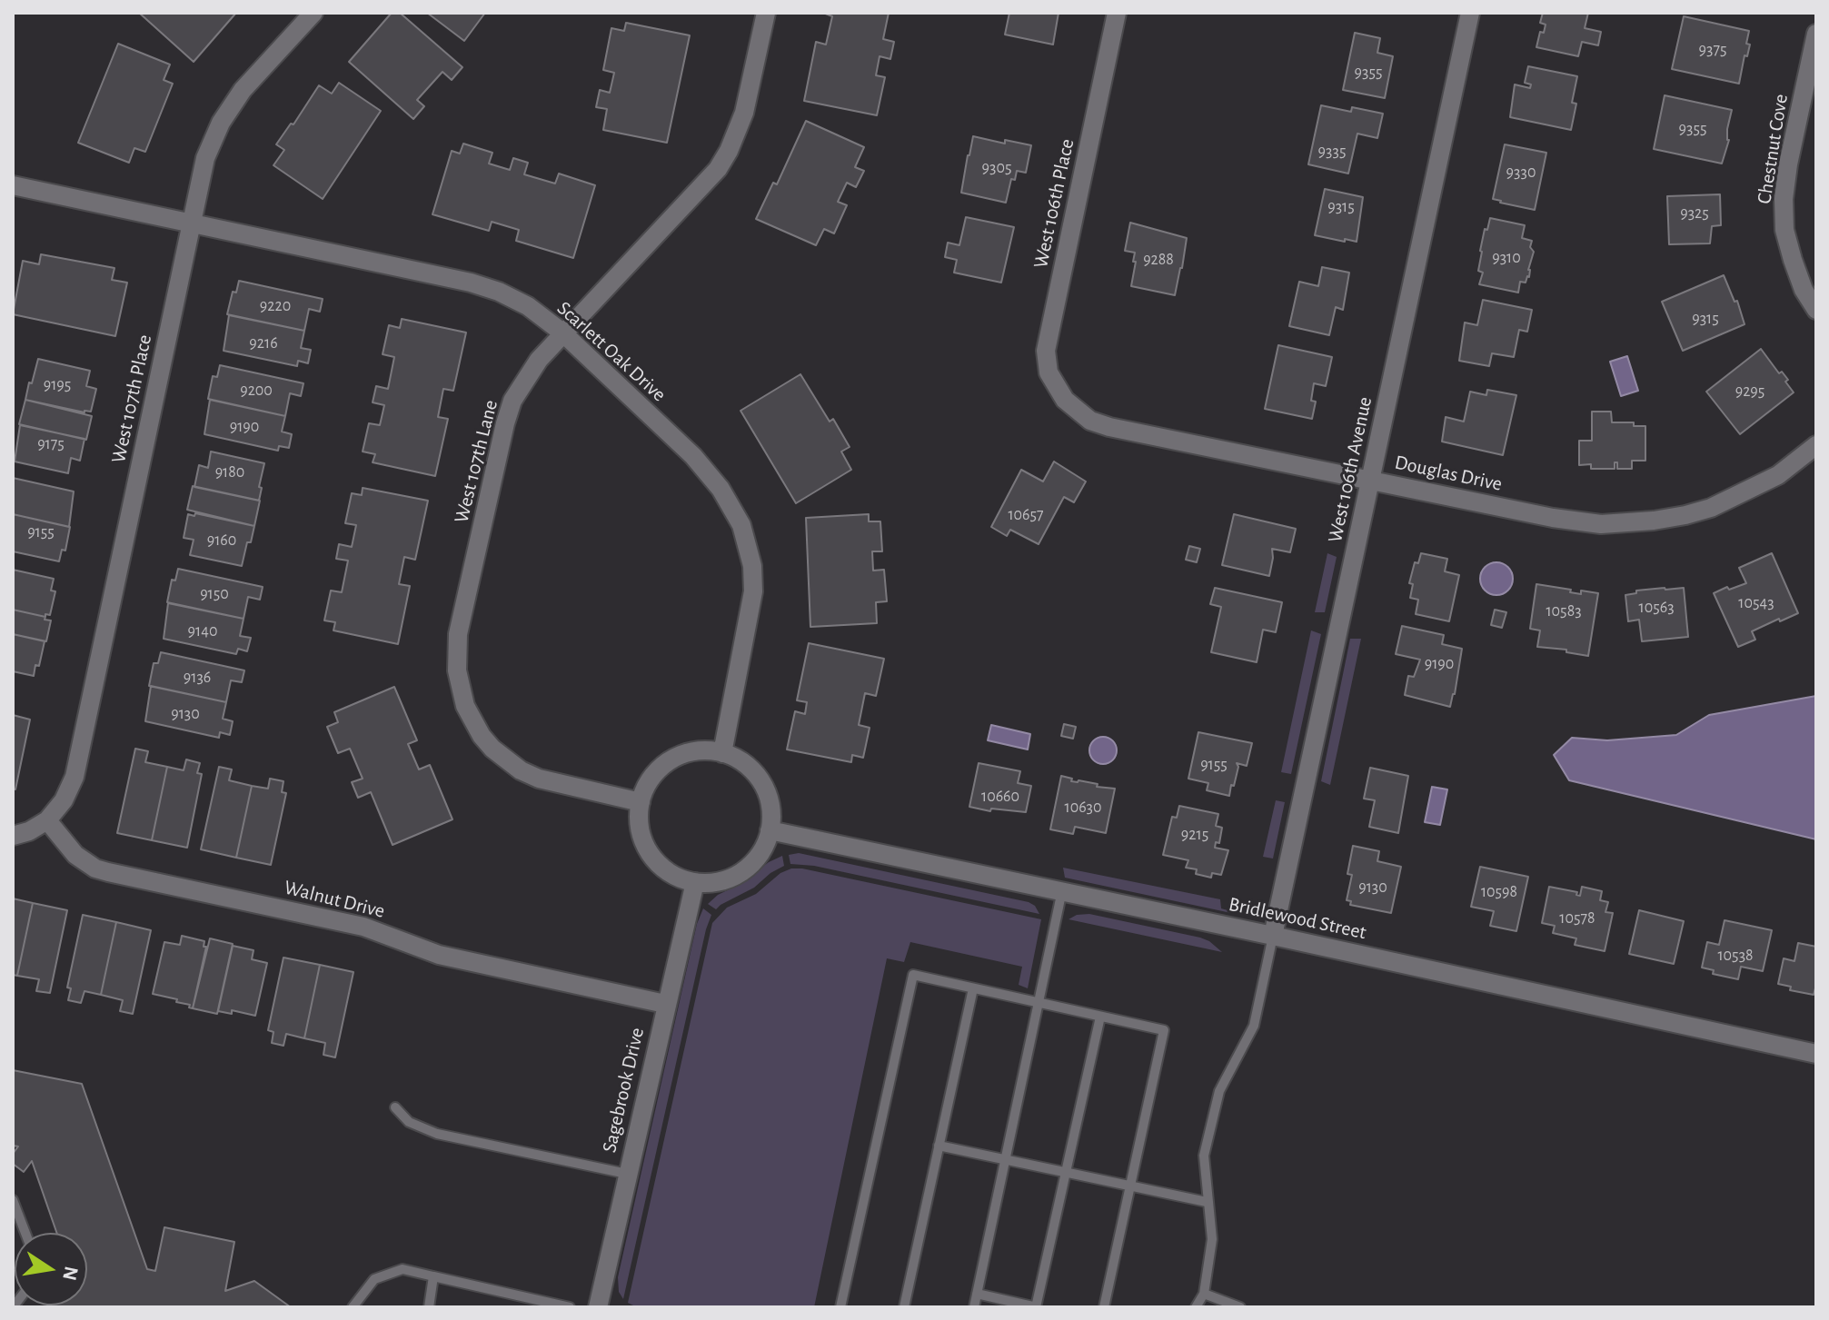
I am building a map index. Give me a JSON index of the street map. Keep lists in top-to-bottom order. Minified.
{"streets":{"street":["Chestnut Cove","West 106th Place","Scarlett Oak Drive","West 107th Place","West 107th Lane","West 106th Avenue","Douglas Drive","Walnut Drive","Bridlewood Street","Sagebrook Drive"]},"crossings":[["West 106th Place","Douglas Drive"],["Scarlett Oak Drive","West 107th Place"],["Scarlett Oak Drive","West 107th Lane"],["Scarlett Oak Drive","Bridlewood Street"],["Scarlett Oak Drive","Sagebrook Drive"],["West 107th Place","Walnut Drive"],["West 107th Lane","Bridlewood Street"],["West 107th Lane","Sagebrook Drive"],["West 106th Avenue","Douglas Drive"],["West 106th Avenue","Bridlewood Street"],["Walnut Drive","Sagebrook Drive"],["Bridlewood Street","Sagebrook Drive"]],"house_numbers":["9375","9355","9355","9335","9305","9330","9315","9325","9310","9288","9220","9315","9216","9195","9200","9295","9190","9175","9180","10657","9155","9160","9150","10543","10563","10583","9140","9190","9136","9130","9155","10660","10630","9215","9130","10598","10578","10538"],"north":"right"}
